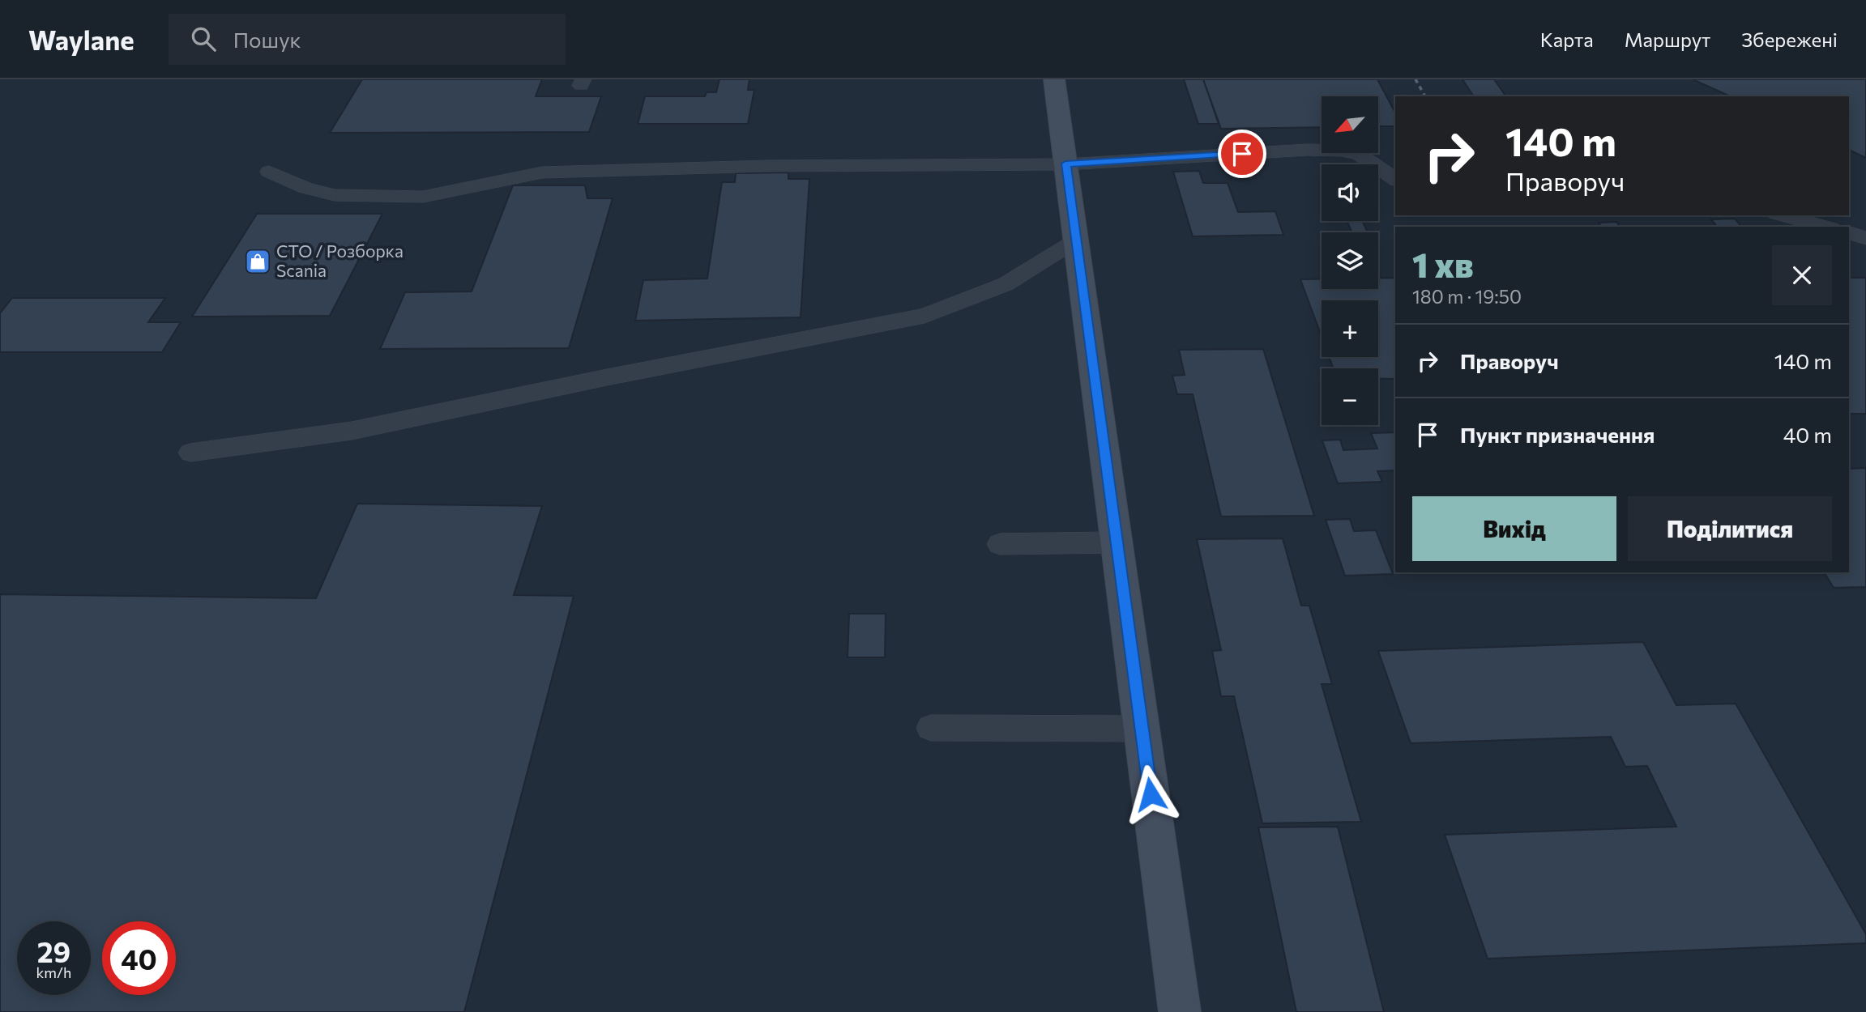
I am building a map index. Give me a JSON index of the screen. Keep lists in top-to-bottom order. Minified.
{"places":{"shop":["СТО / Розборка Scania"]},"north":"bottom left","page":{"header":"Waylane","search":"Пошук","nav":["Карта","Маршрут","Збережені"],"map_buttons":["+","−"],"turn":["140 m","Праворуч"],"heading":["1 хв","180 m · 19:50"],"list":[{"name":"Праворуч","value":"140 m"},{"name":"Пункт призначення","value":"40 m"}],"buttons":["Вихід","Поділитися"],"speed":"29 km/h","limit":"40"}}
